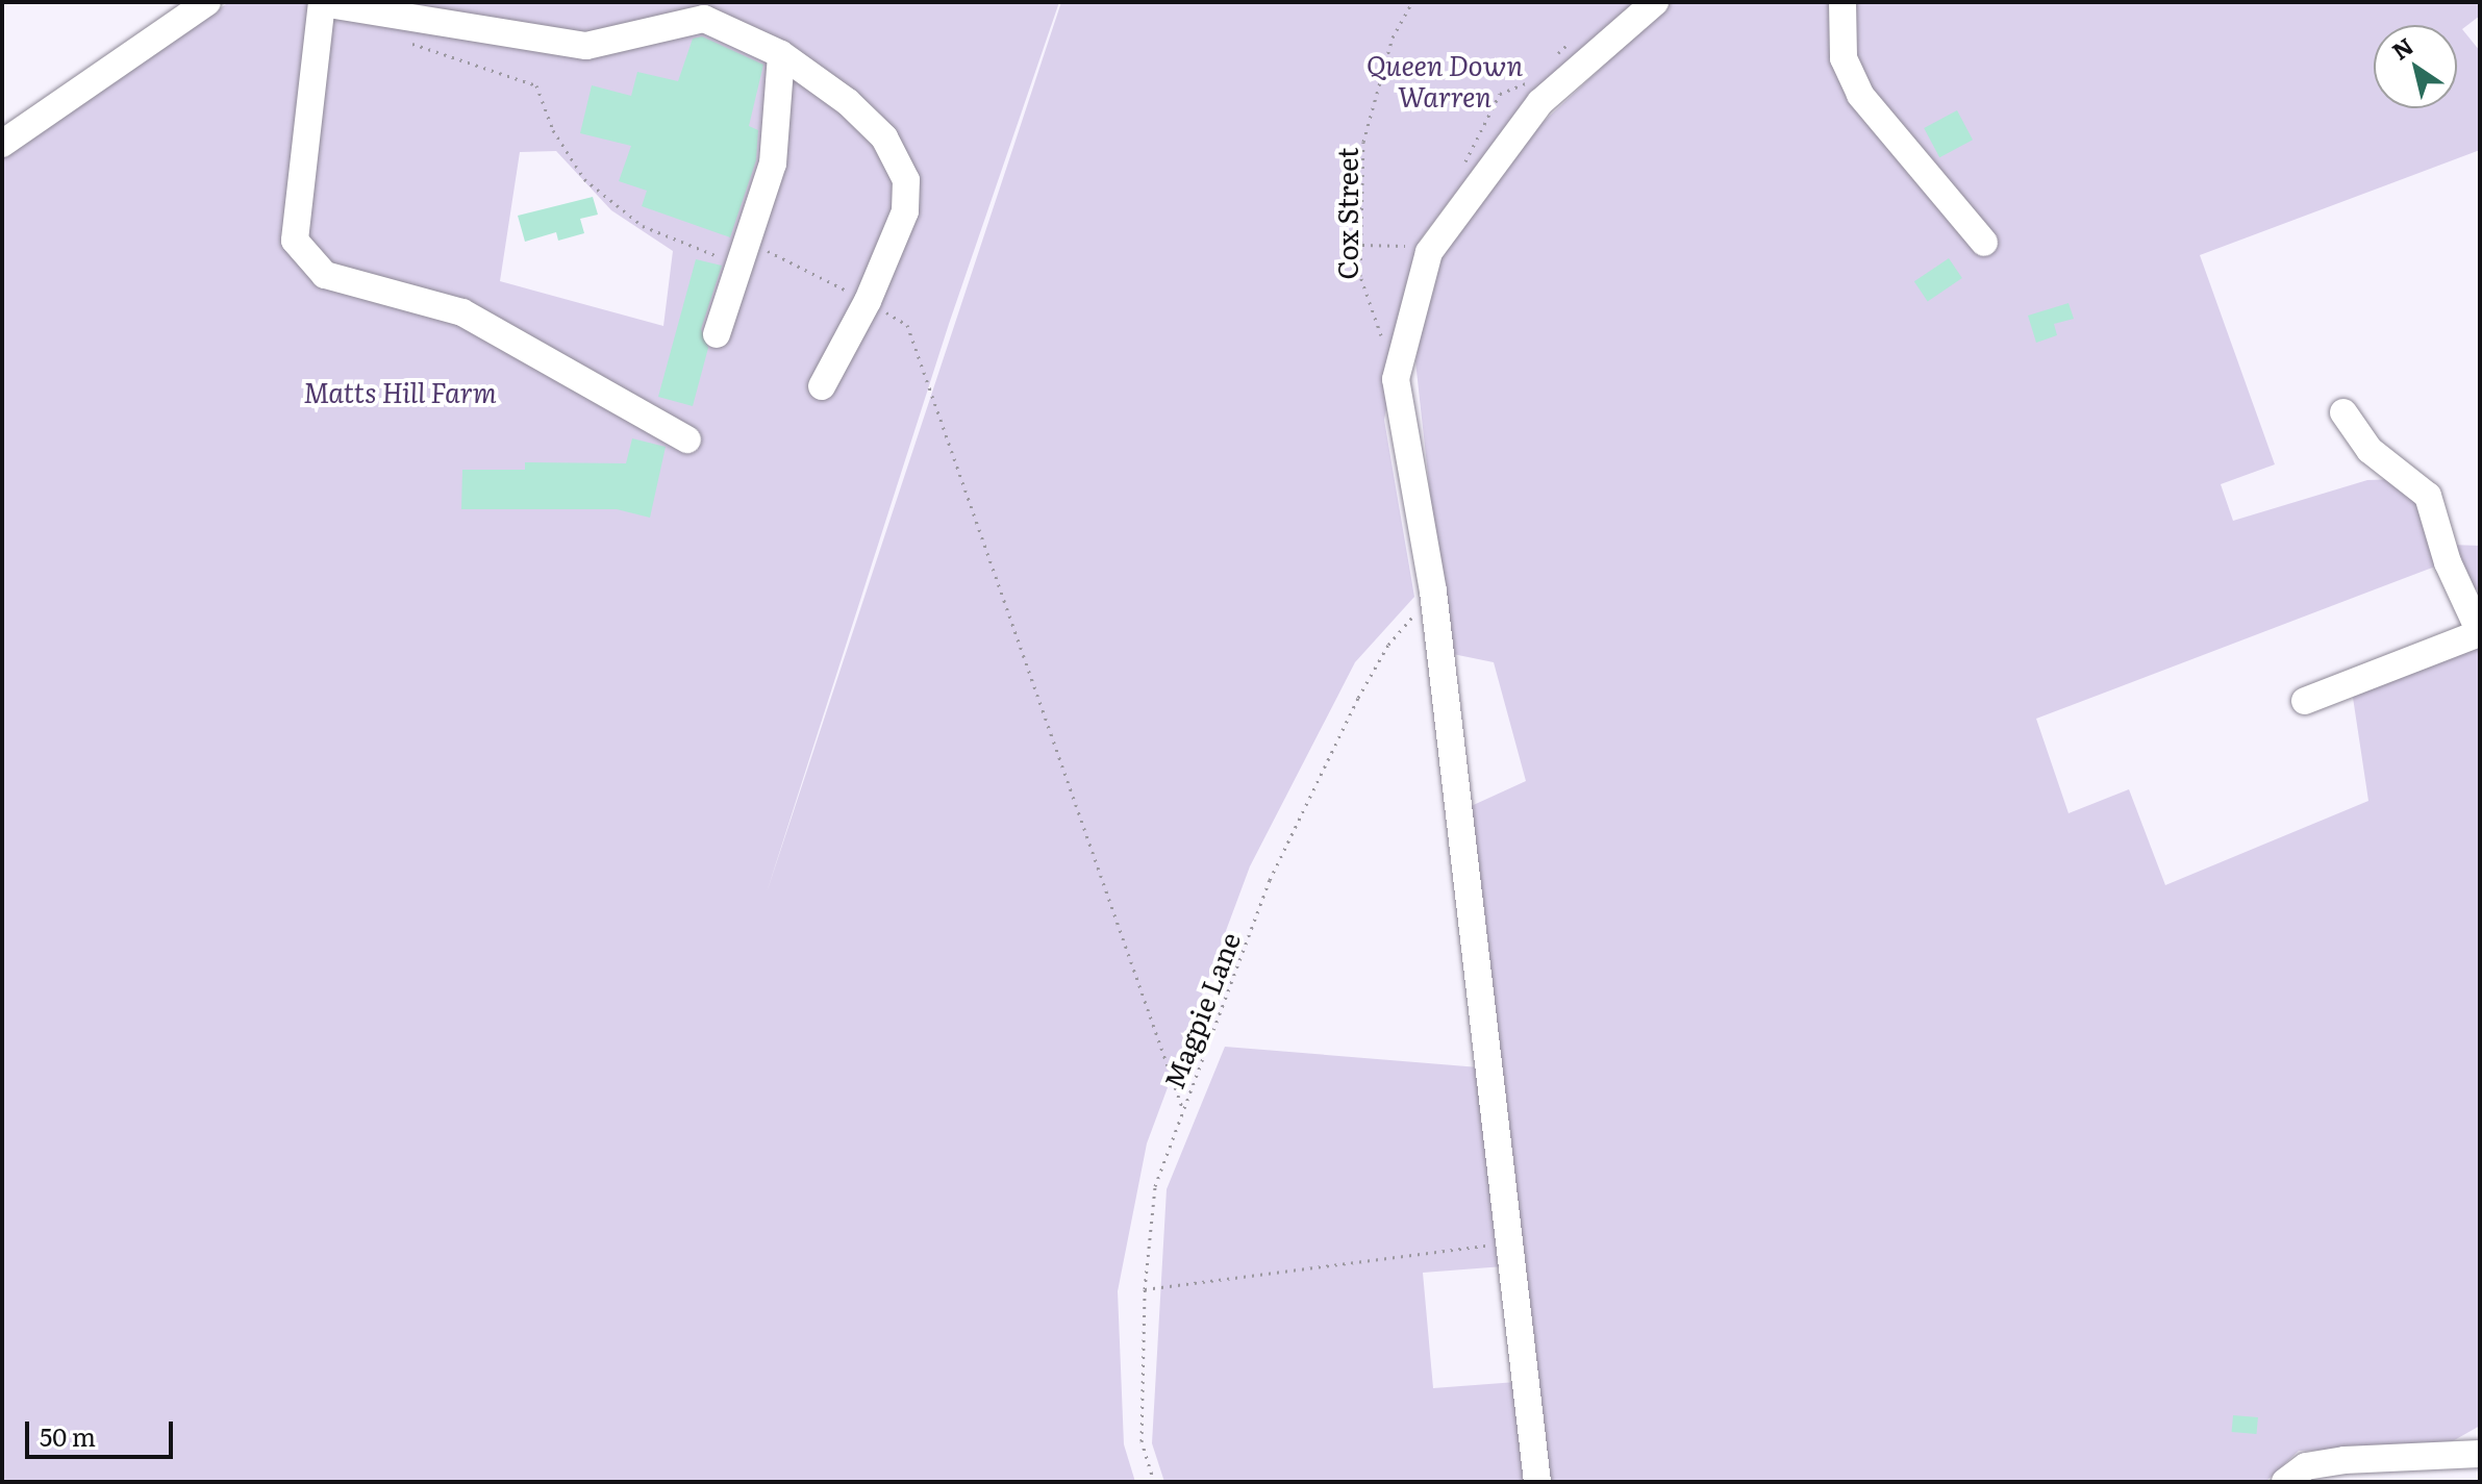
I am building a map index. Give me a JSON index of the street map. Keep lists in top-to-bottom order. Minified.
{"streets":{"path":["Cox Street","Magpie Lane"]},"parks":["Queen Down Warren","Matts Hill Farm"],"scale_bar":"50 m","north":"top left"}
